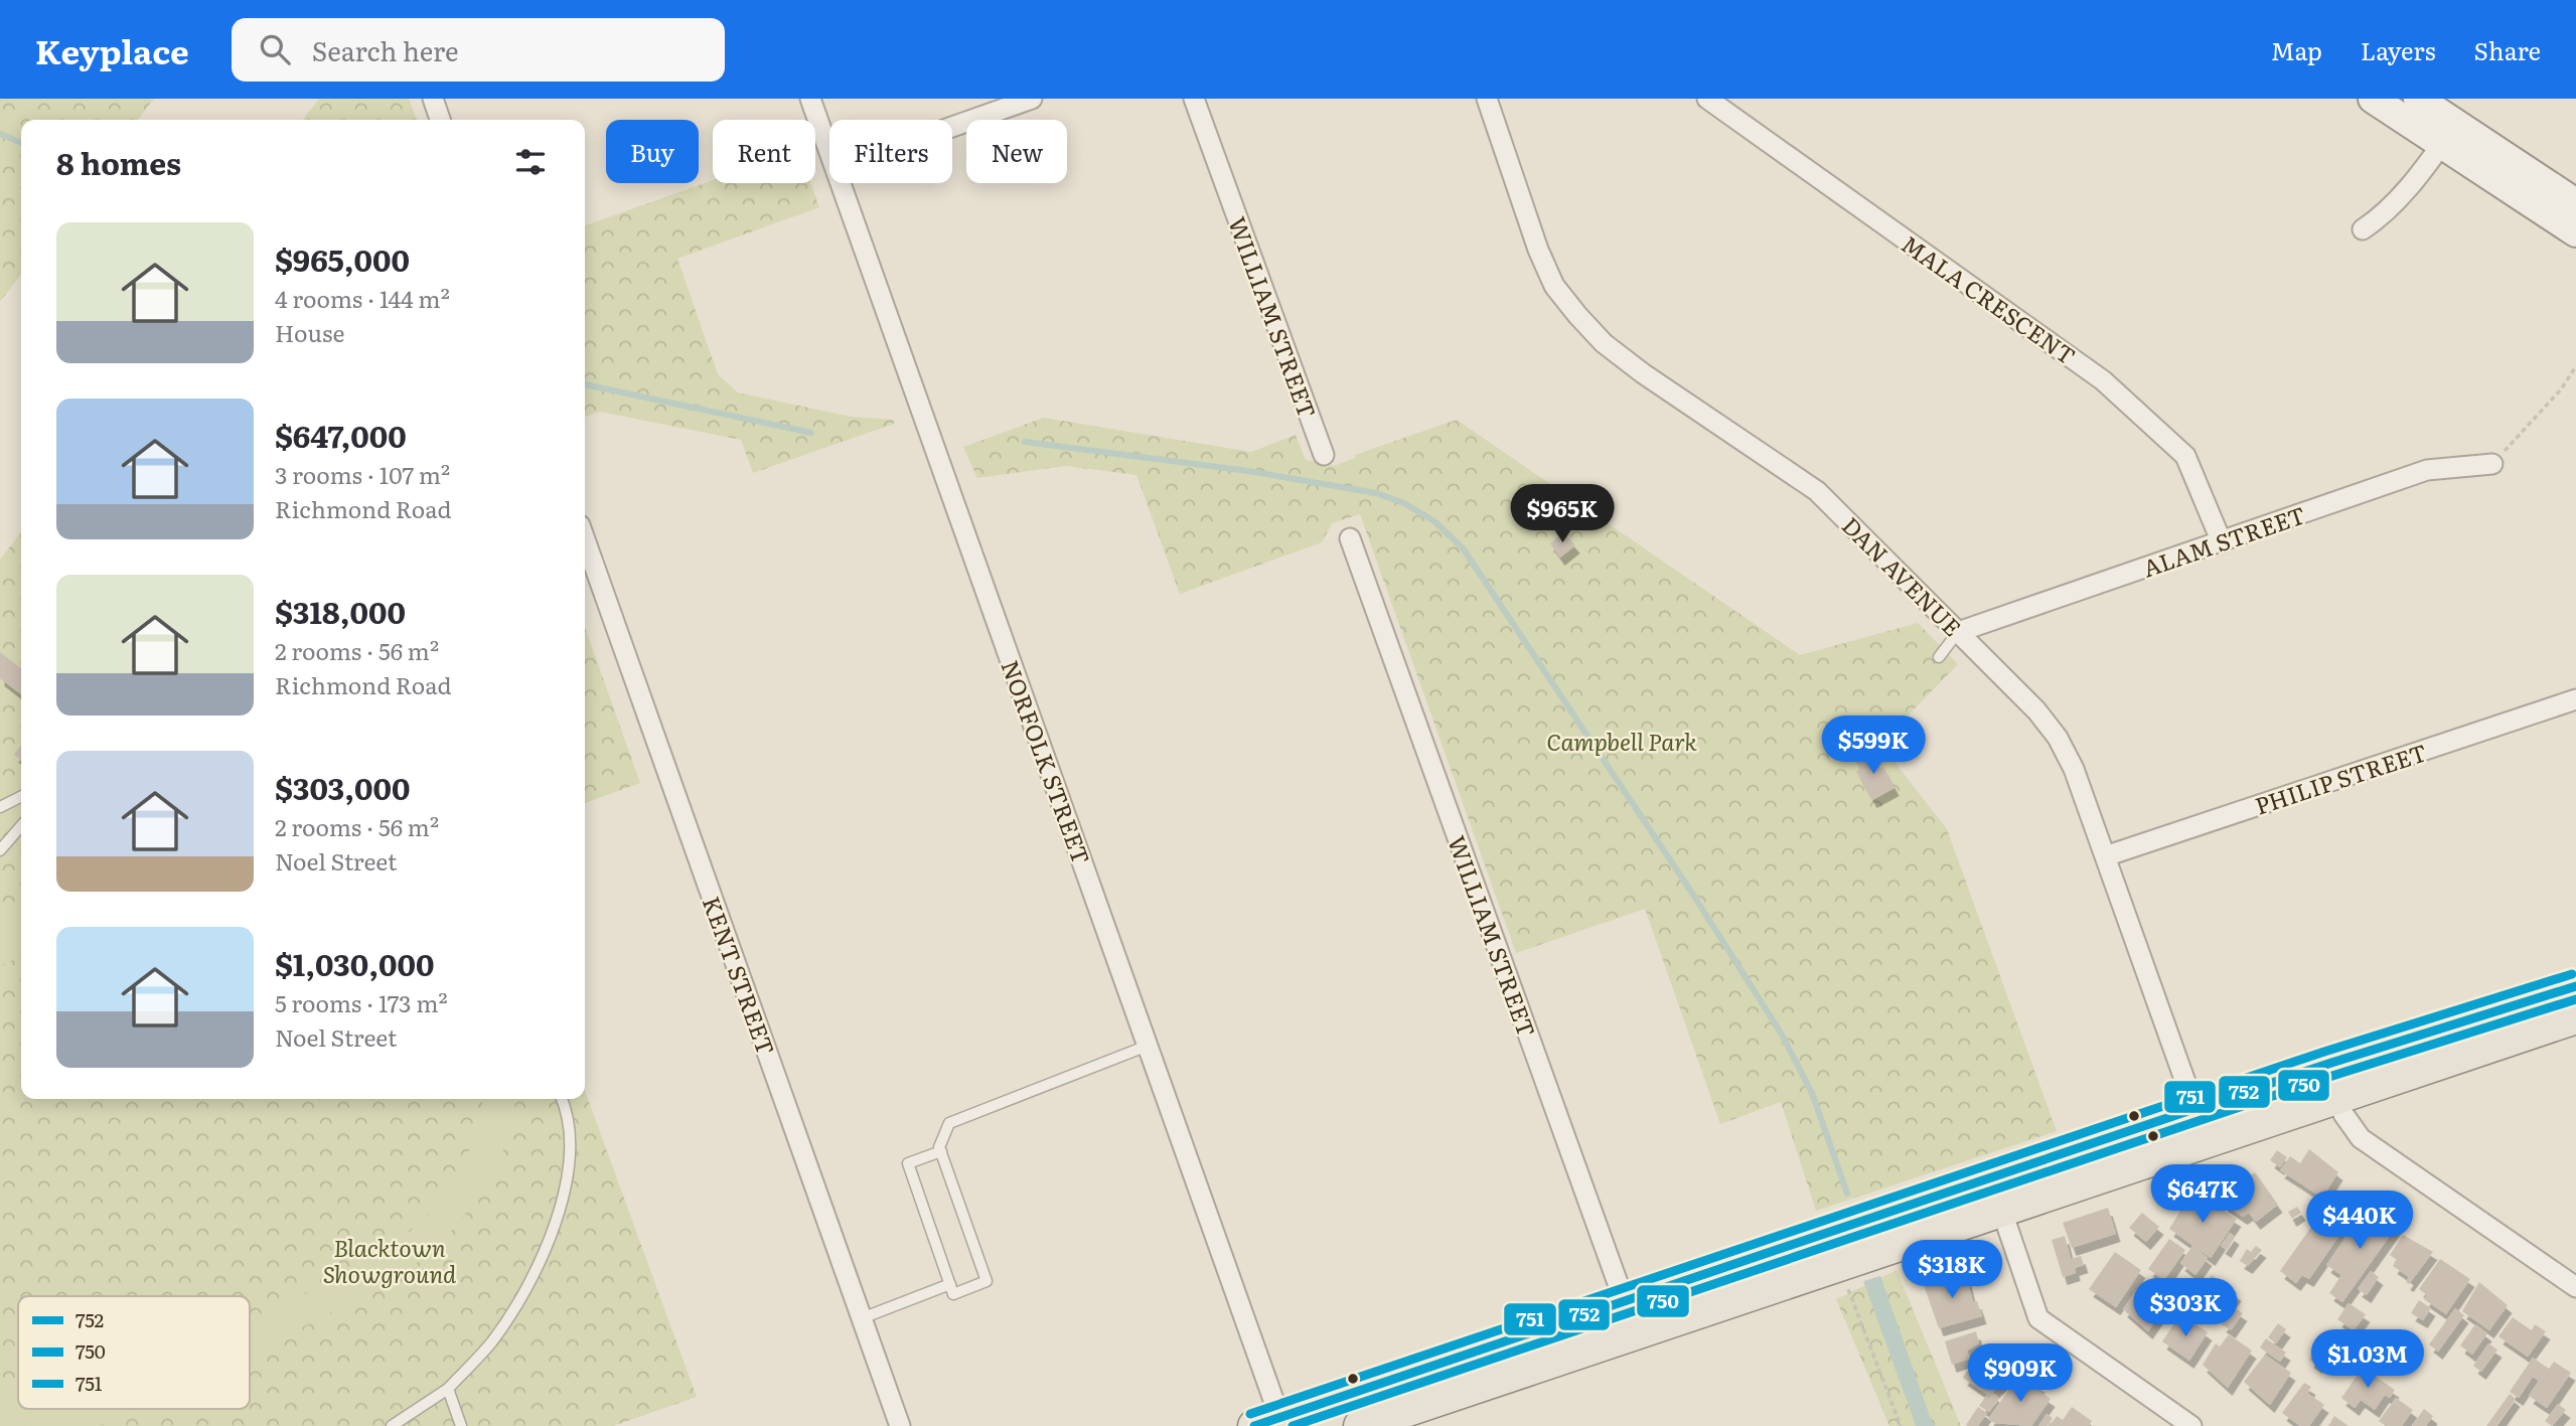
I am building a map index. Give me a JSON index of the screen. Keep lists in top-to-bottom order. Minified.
{"streets":{"street":["MALA CRESCENT","WILLIAM STREET","ALAM STREET","DAN AVENUE","NORFOLK STREET","PHILIP STREET","KENT STREET"]},"crossings":[["MALA CRESCENT","ALAM STREET"],["ALAM STREET","DAN AVENUE"],["DAN AVENUE","PHILIP STREET"]],"parks":["Campbell Park","Blacktown Showground"],"lines":["transit line 751","transit line 752","transit line 750"],"legend":["752","750","751"],"page":{"header":"Keyplace","search":"Search here","nav":["Map","Layers","Share"],"chip":["Buy","Rent","Filters","New"],"heading":"8 homes","list":[{"name":"$965,000","note":"4 rooms · 144 m² · House"},{"name":"$647,000","note":"3 rooms · 107 m² · Richmond Road"},{"name":"$318,000","note":"2 rooms · 56 m² · Richmond Road"},{"name":"$303,000","note":"2 rooms · 56 m² · Noel Street"},{"name":"$1,030,000","note":"5 rooms · 173 m² · Noel Street"}],"price":["$965K","$599K","$647K","$440K","$318K","$303K","$1.03M","$909K"]}}
